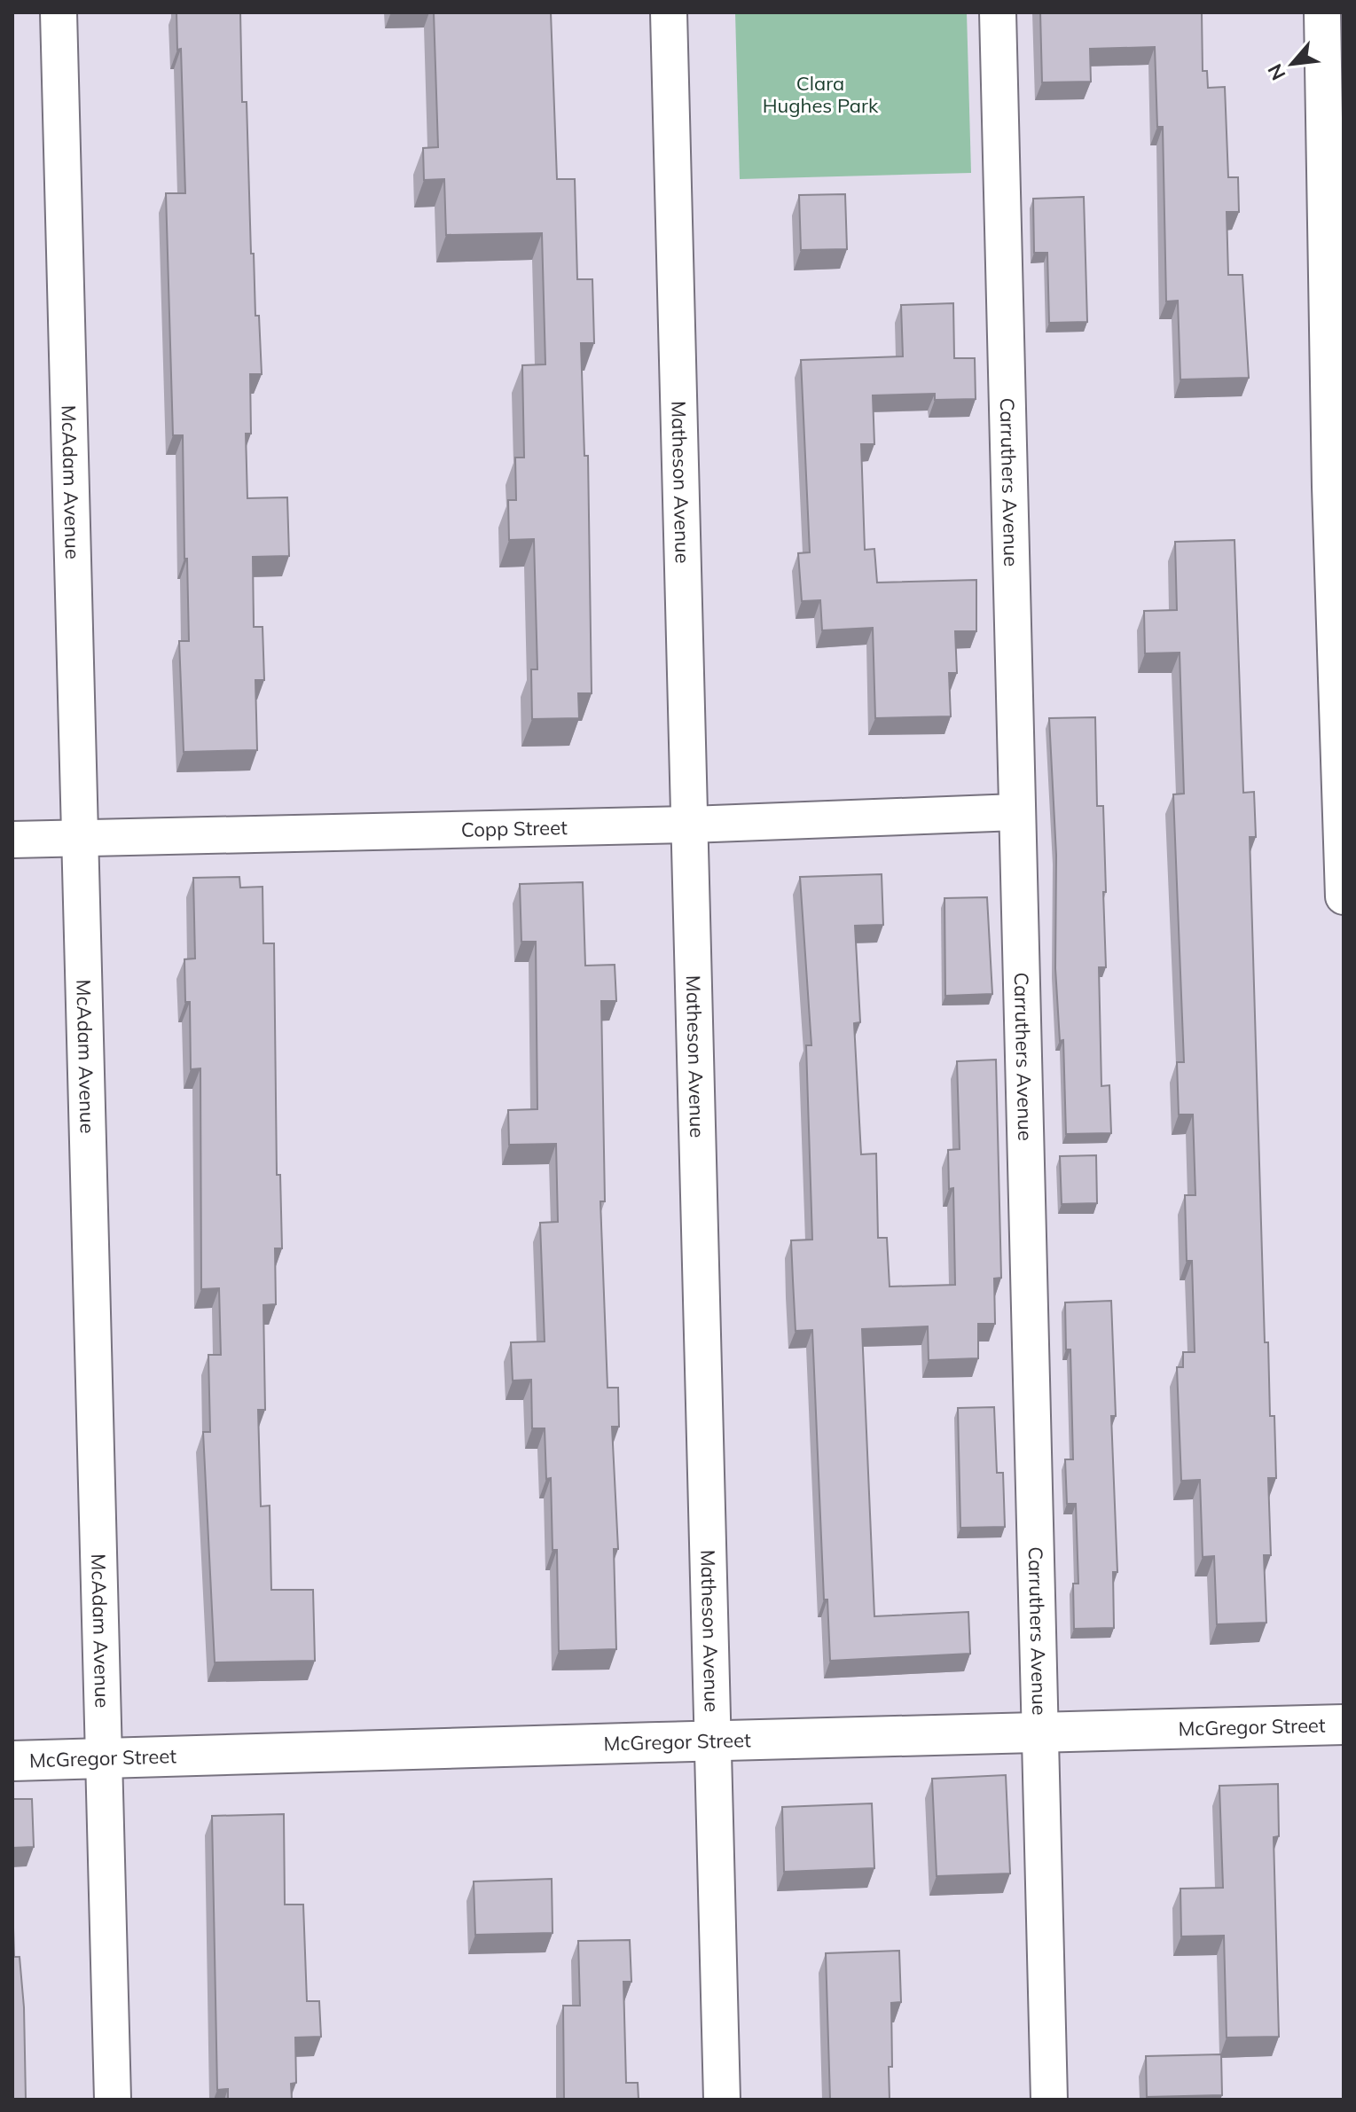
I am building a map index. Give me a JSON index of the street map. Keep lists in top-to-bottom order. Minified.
{"streets":{"main road":["McGregor Street"],"street":["McAdam Avenue","Matheson Avenue","Carruthers Avenue","Copp Street"]},"crossings":[["McAdam Avenue","Copp Street"],["McAdam Avenue","McGregor Street"],["Matheson Avenue","Copp Street"],["Matheson Avenue","McGregor Street"],["Carruthers Avenue","Copp Street"],["Carruthers Avenue","McGregor Street"]],"parks":["Clara Hughes Park"],"north":"bottom left"}
